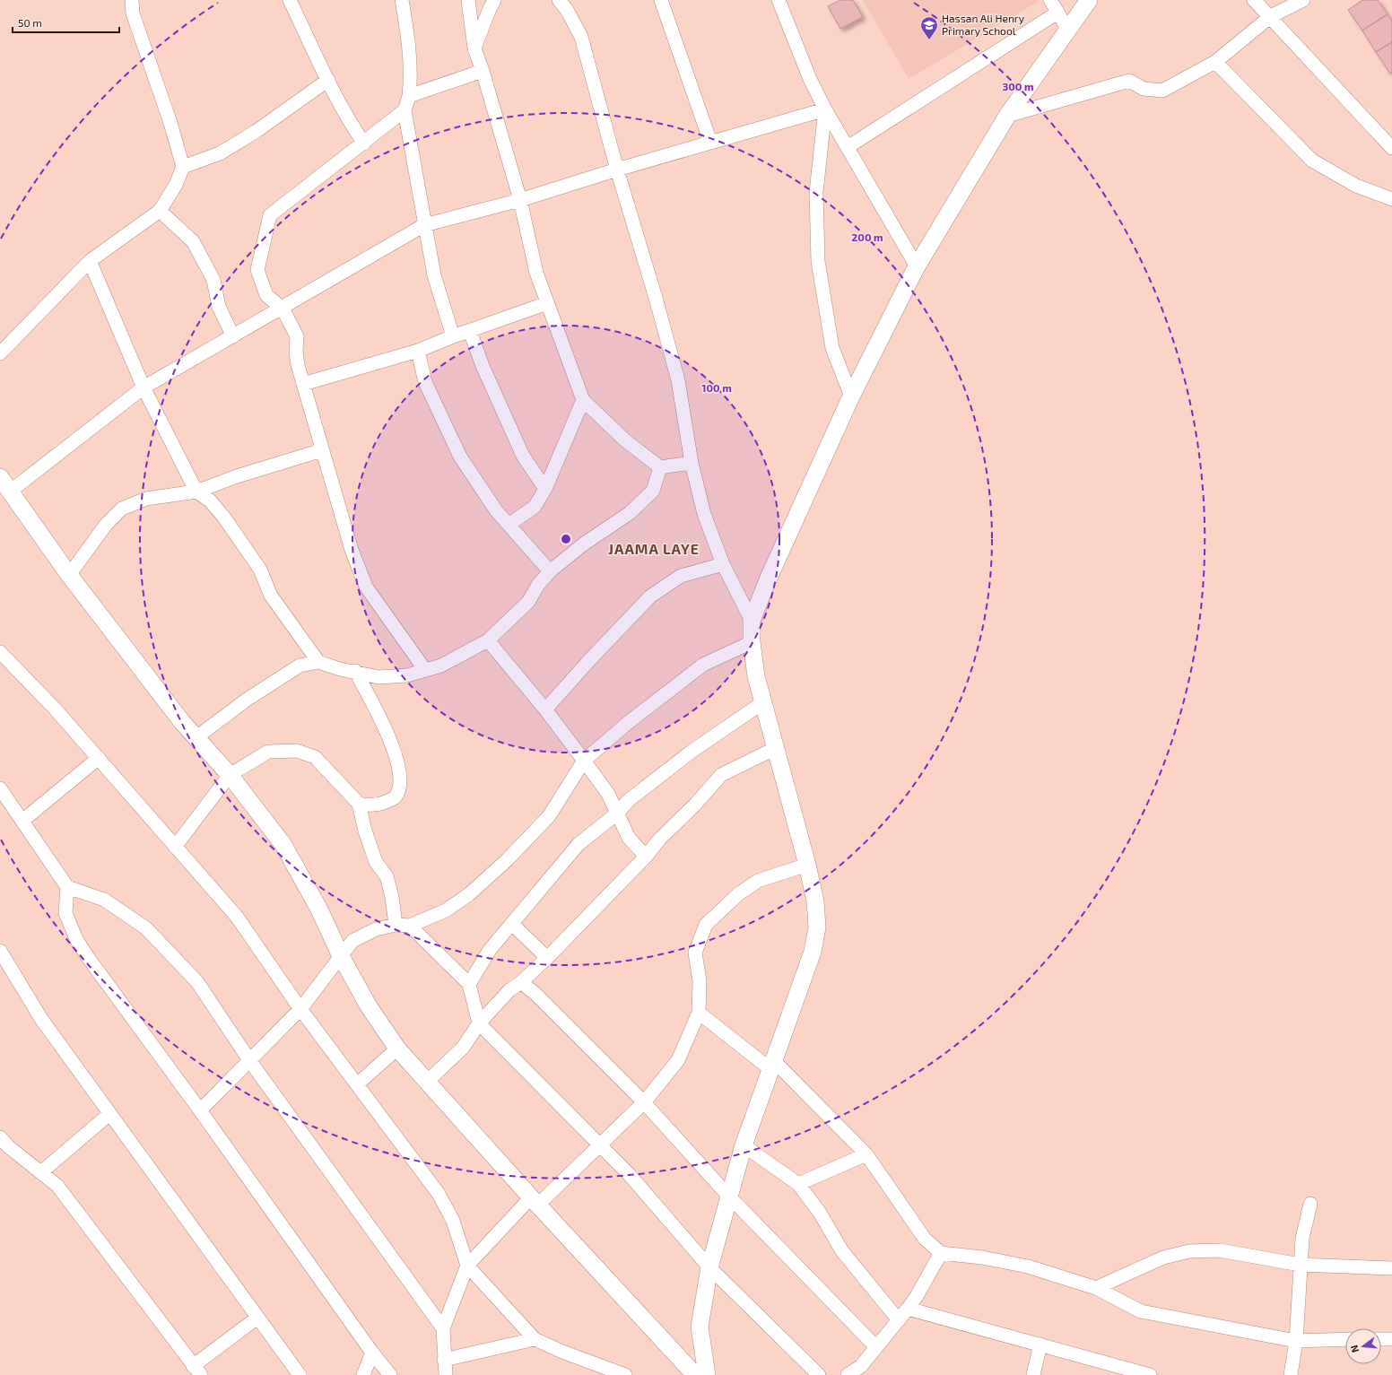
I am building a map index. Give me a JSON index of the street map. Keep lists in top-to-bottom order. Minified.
{"districts":["JAAMA LAYE"],"places":{"school or university":["Hassan Ali Henry Primary School"]},"scale_bar":"50 m","north":"left","rings":["300 m","200 m","100 m"]}
